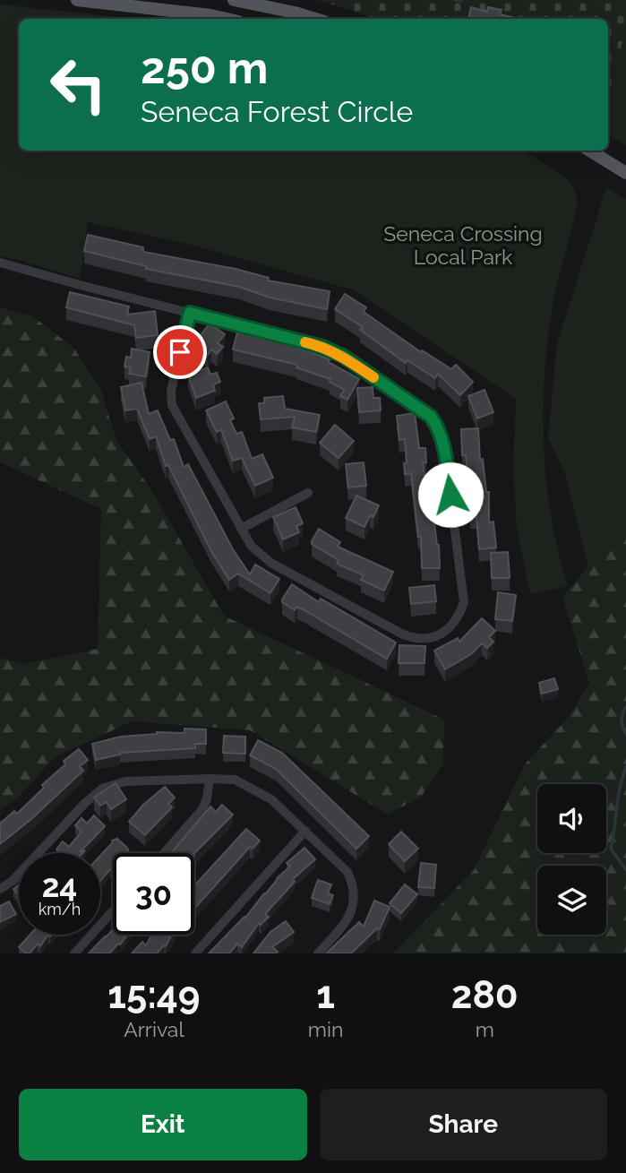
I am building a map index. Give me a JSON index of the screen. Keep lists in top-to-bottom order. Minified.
{"parks":["Seneca Crossing Local Park"],"page":{"turn":["250 m","Seneca Forest Circle"],"speed":"24 km/h","limit":"30","eta":["15:49","Arrival","1","min","280","m"],"buttons":["Exit","Share"]}}
